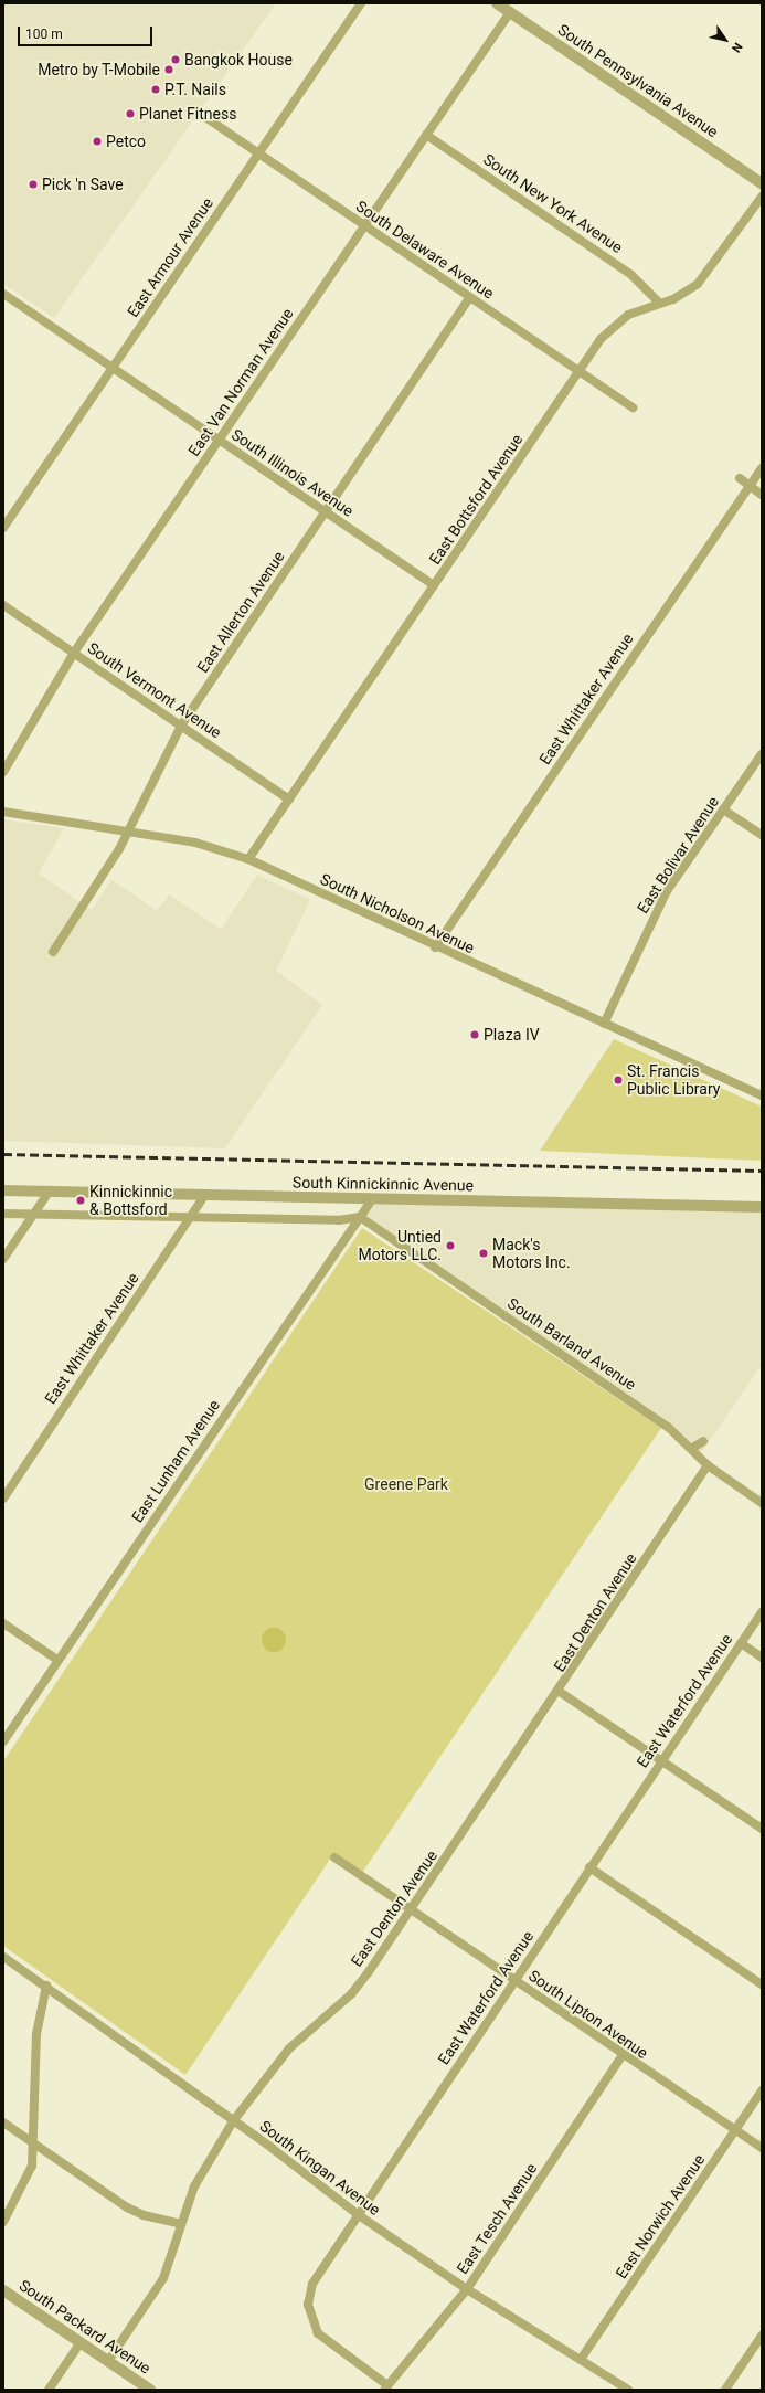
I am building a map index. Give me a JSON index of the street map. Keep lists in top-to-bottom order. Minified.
{"streets":{"street":["South Pennsylvania Avenue","South New York Avenue","South Delaware Avenue","East Armour Avenue","East Van Norman Avenue","South Illinois Avenue","East Bottsford Avenue","East Allerton Avenue","South Vermont Avenue","East Whittaker Avenue","East Bolivar Avenue","South Nicholson Avenue","South Kinnickinnic Avenue","South Barland Avenue","East Lunham Avenue","East Denton Avenue","East Waterford Avenue","South Lipton Avenue","South Kingan Avenue","East Norwich Avenue","East Tesch Avenue","South Packard Avenue"]},"crossings":[["South Pennsylvania Avenue","East Van Norman Avenue"],["South New York Avenue","East Van Norman Avenue"],["South New York Avenue","East Bottsford Avenue"],["South Delaware Avenue","East Armour Avenue"],["South Delaware Avenue","East Van Norman Avenue"],["South Delaware Avenue","East Bottsford Avenue"],["South Delaware Avenue","East Allerton Avenue"],["East Armour Avenue","South Illinois Avenue"],["East Van Norman Avenue","South Illinois Avenue"],["East Van Norman Avenue","South Vermont Avenue"],["South Illinois Avenue","East Bottsford Avenue"],["South Illinois Avenue","East Allerton Avenue"],["East Bottsford Avenue","South Vermont Avenue"],["East Bottsford Avenue","South Nicholson Avenue"],["East Allerton Avenue","South Vermont Avenue"],["East Allerton Avenue","South Nicholson Avenue"],["East Whittaker Avenue","South Nicholson Avenue"],["East Whittaker Avenue","South Kinnickinnic Avenue"],["East Bolivar Avenue","South Nicholson Avenue"],["South Kinnickinnic Avenue","East Lunham Avenue"],["South Barland Avenue","East Lunham Avenue"],["South Barland Avenue","East Denton Avenue"],["East Denton Avenue","South Lipton Avenue"],["East Denton Avenue","South Kingan Avenue"],["East Denton Avenue","South Packard Avenue"],["East Waterford Avenue","South Lipton Avenue"],["East Waterford Avenue","South Kingan Avenue"],["East Waterford Avenue","East Tesch Avenue"],["South Lipton Avenue","East Norwich Avenue"],["South Lipton Avenue","East Tesch Avenue"],["South Kingan Avenue","East Norwich Avenue"],["South Kingan Avenue","East Tesch Avenue"]],"parks":["Greene Park"],"places":["Bangkok House","Metro by T-Mobile","P.T. Nails","Planet Fitness","Petco","Pick 'n Save","Plaza IV","St. Francis Public Library","Kinnickinnic & Bottsford","Untied Motors LLC.","Mack's Motors Inc."],"scale_bar":"100 m","north":"bottom right"}
